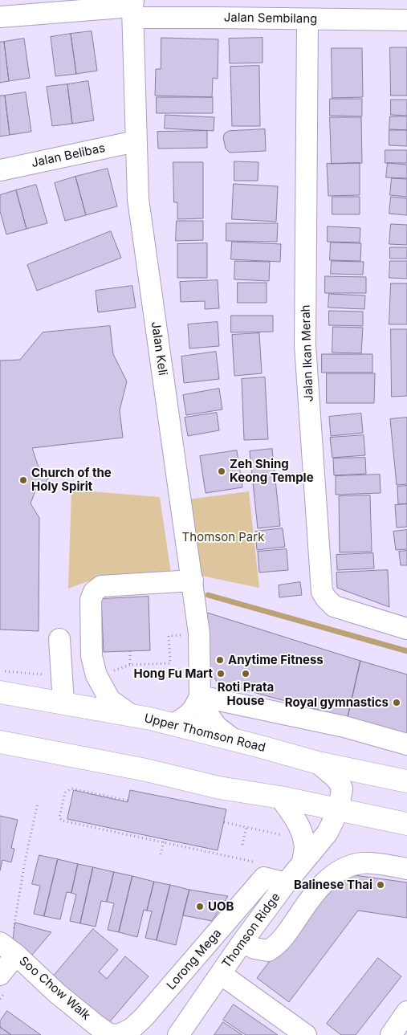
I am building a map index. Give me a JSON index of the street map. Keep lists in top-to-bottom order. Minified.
{"streets":{"main road":["Upper Thomson Road"],"street":["Jalan Sembilang","Jalan Belibas","Jalan Keli","Jalan Ikan Merah","Thomson Ridge","Lorong Mega","Soo Chow Walk"]},"crossings":[["Jalan Sembilang","Jalan Keli"],["Jalan Sembilang","Jalan Ikan Merah"],["Jalan Belibas","Jalan Keli"],["Jalan Keli","Upper Thomson Road"],["Upper Thomson Road","Thomson Ridge"],["Lorong Mega","Soo Chow Walk"]],"parks":["Thomson Park"],"places":["Zeh Shing Keong Temple","Church of the Holy Spirit","Anytime Fitness","Hong Fu Mart","Roti Prata House","Royal gymnastics","Balinese Thai","UOB"]}
